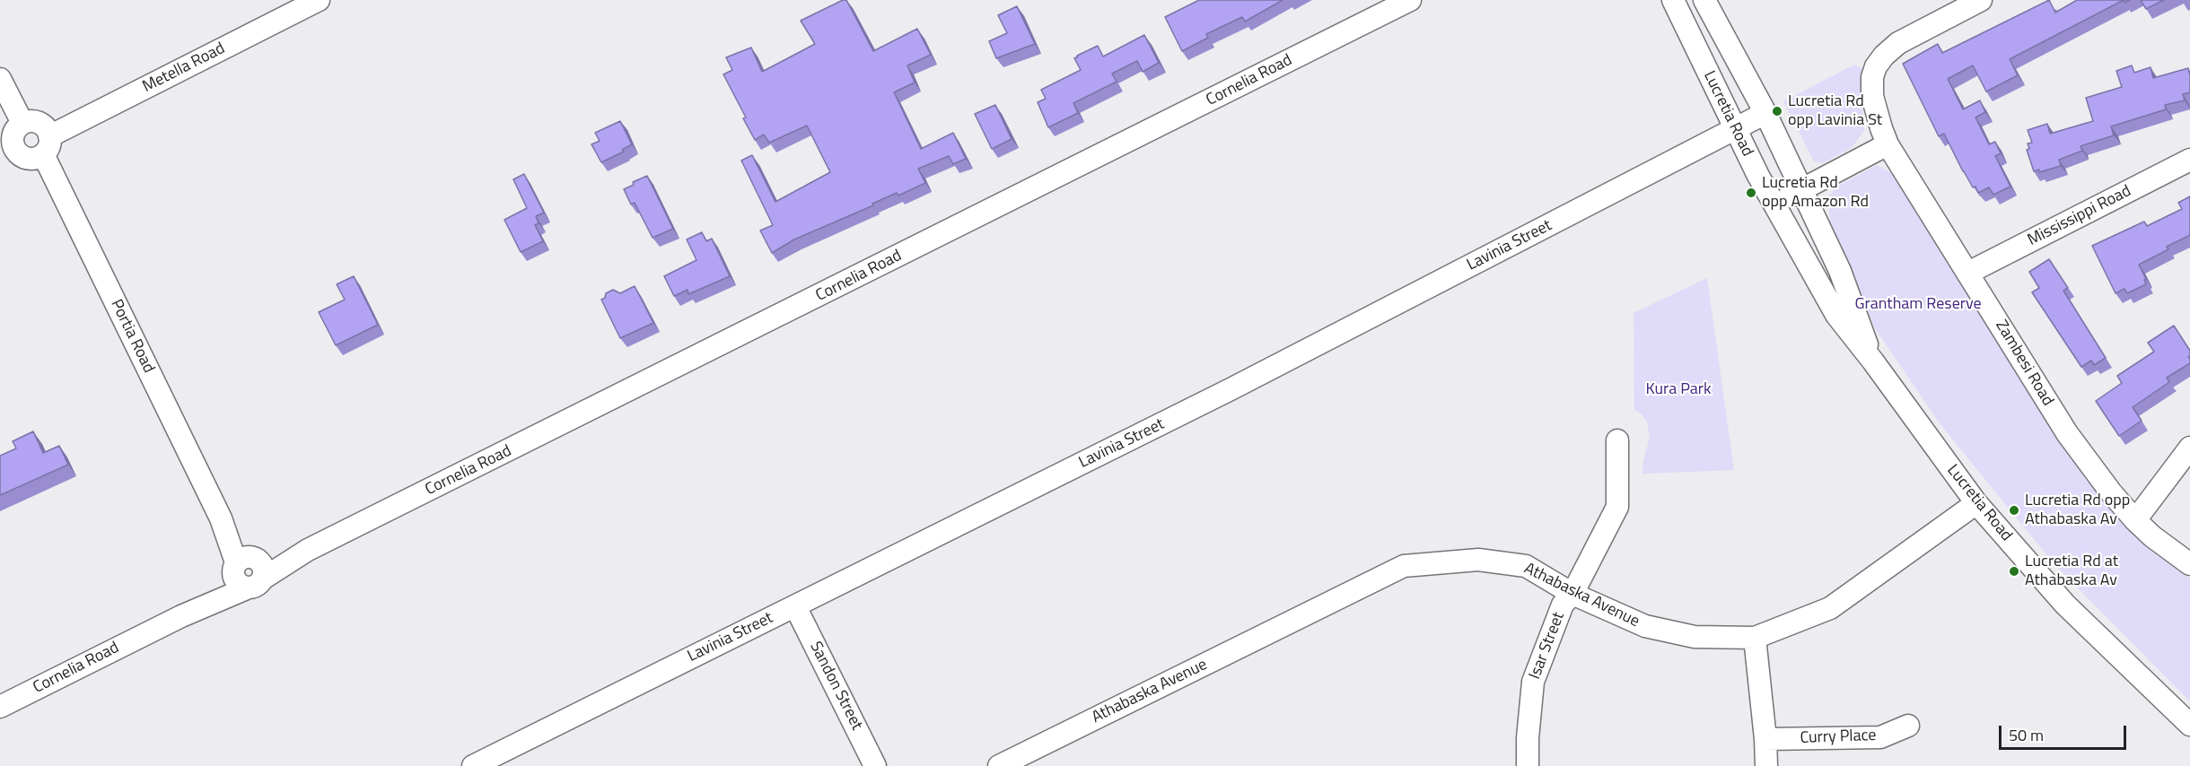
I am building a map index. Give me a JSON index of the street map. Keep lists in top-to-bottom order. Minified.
{"streets":{"street":["Metella Road","Cornelia Road","Lucretia Road","Mississippi Road","Lavinia Street","Portia Road","Zambesi Road","Athabaska Avenue","Isar Street","Sandon Street","Curry Place"]},"crossings":[["Metella Road","Portia Road"],["Cornelia Road","Portia Road"],["Lucretia Road","Lavinia Street"],["Lucretia Road","Athabaska Avenue"],["Mississippi Road","Zambesi Road"],["Lavinia Street","Sandon Street"],["Athabaska Avenue","Isar Street"]],"parks":["Grantham Reserve","Kura Park"],"places":["Lucretia Rd opp Lavinia St","Lucretia Rd opp Amazon Rd","Lucretia Rd opp Athabaska Av","Lucretia Rd at Athabaska Av"],"scale_bar":"50 m"}
